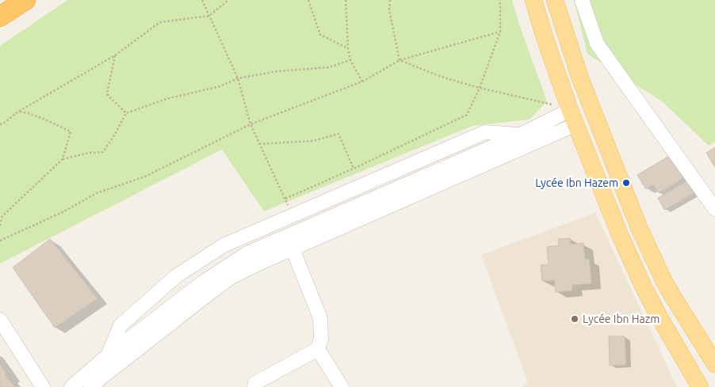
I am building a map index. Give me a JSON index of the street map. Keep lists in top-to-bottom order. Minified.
{"places":["Lycée Ibn Hazem","Lycée Ibn Hazm"]}
